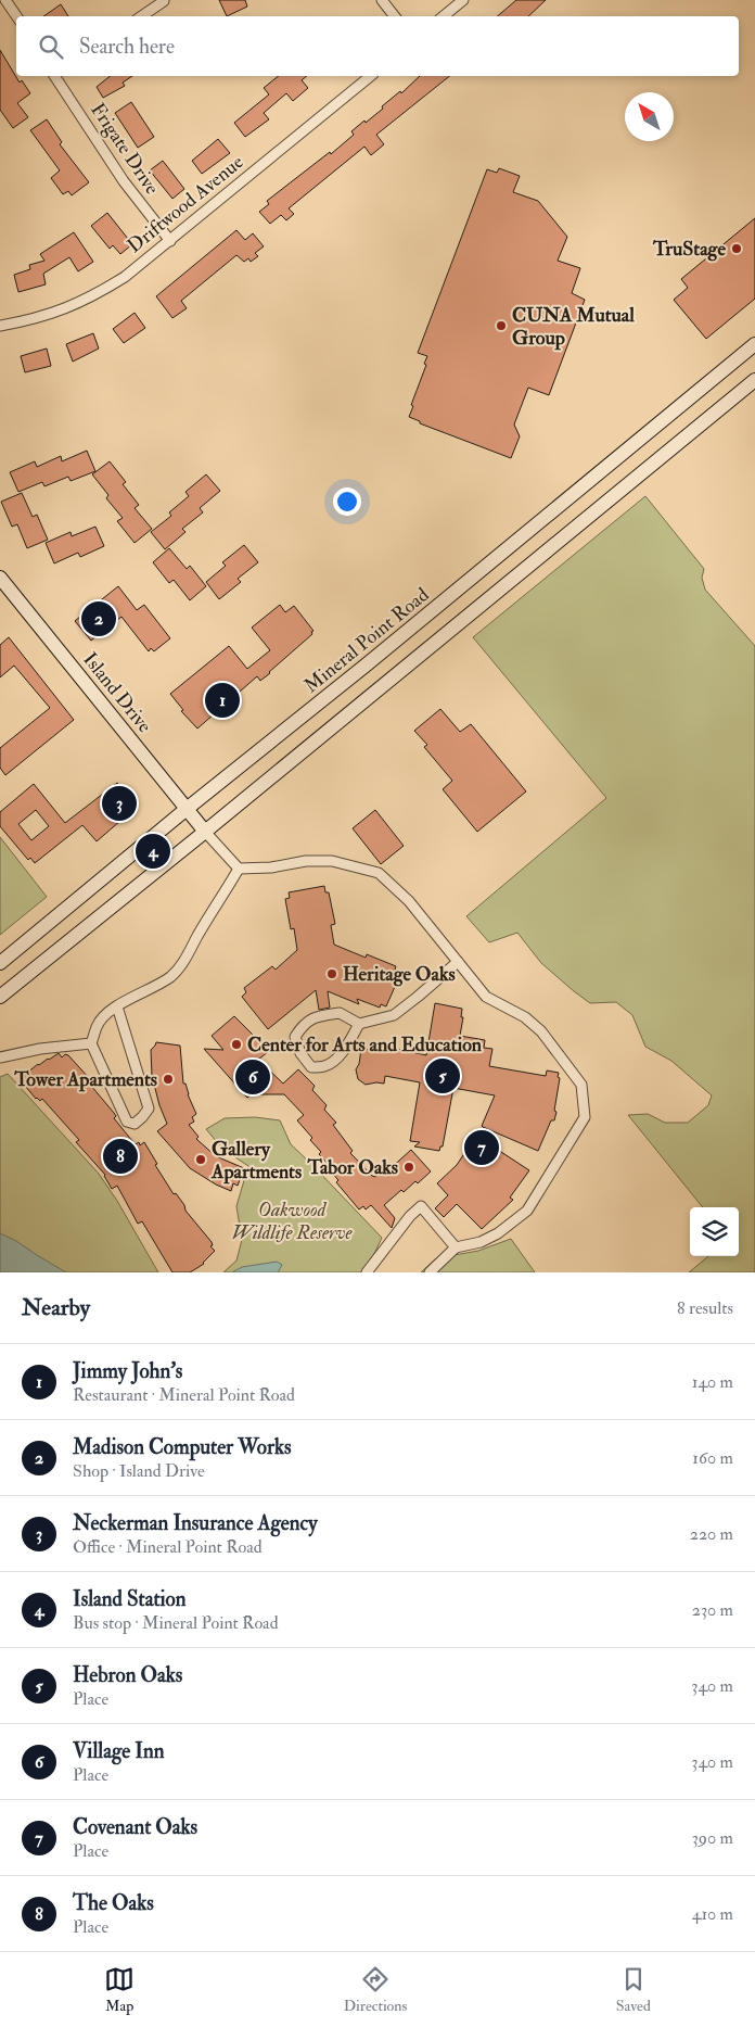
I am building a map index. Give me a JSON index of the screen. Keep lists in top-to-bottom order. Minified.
{"streets":{"main road":["Mineral Point Road","Island Drive"],"street":["Frigate Drive","Driftwood Avenue"]},"crossings":[["Frigate Drive","Driftwood Avenue"],["Mineral Point Road","Island Drive"]],"parks":["Oakwood Wildlife Reserve"],"places":["TruStage","CUNA Mutual Group","Heritage Oaks","Center for Arts and Education","Tower Apartments","Gallery Apartments","Tabor Oaks"],"north":"top left","page":{"search":"Search here","pins":["2","1","3","4","5","6","7","8"],"heading":["Nearby","8 results"],"list":[{"mark":"1","name":"Jimmy John's","note":"Restaurant · Mineral Point Road","value":"140 m"},{"mark":"2","name":"Madison Computer Works","note":"Shop · Island Drive","value":"160 m"},{"mark":"3","name":"Neckerman Insurance Agency","note":"Office · Mineral Point Road","value":"220 m"},{"mark":"4","name":"Island Station","note":"Bus stop · Mineral Point Road","value":"230 m"},{"mark":"5","name":"Hebron Oaks","note":"Place","value":"340 m"},{"mark":"6","name":"Village Inn","note":"Place","value":"340 m"},{"mark":"7","name":"Covenant Oaks","note":"Place","value":"390 m"},{"mark":"8","name":"The Oaks","note":"Place","value":"410 m"}],"nav":["Map","Directions","Saved"]}}
